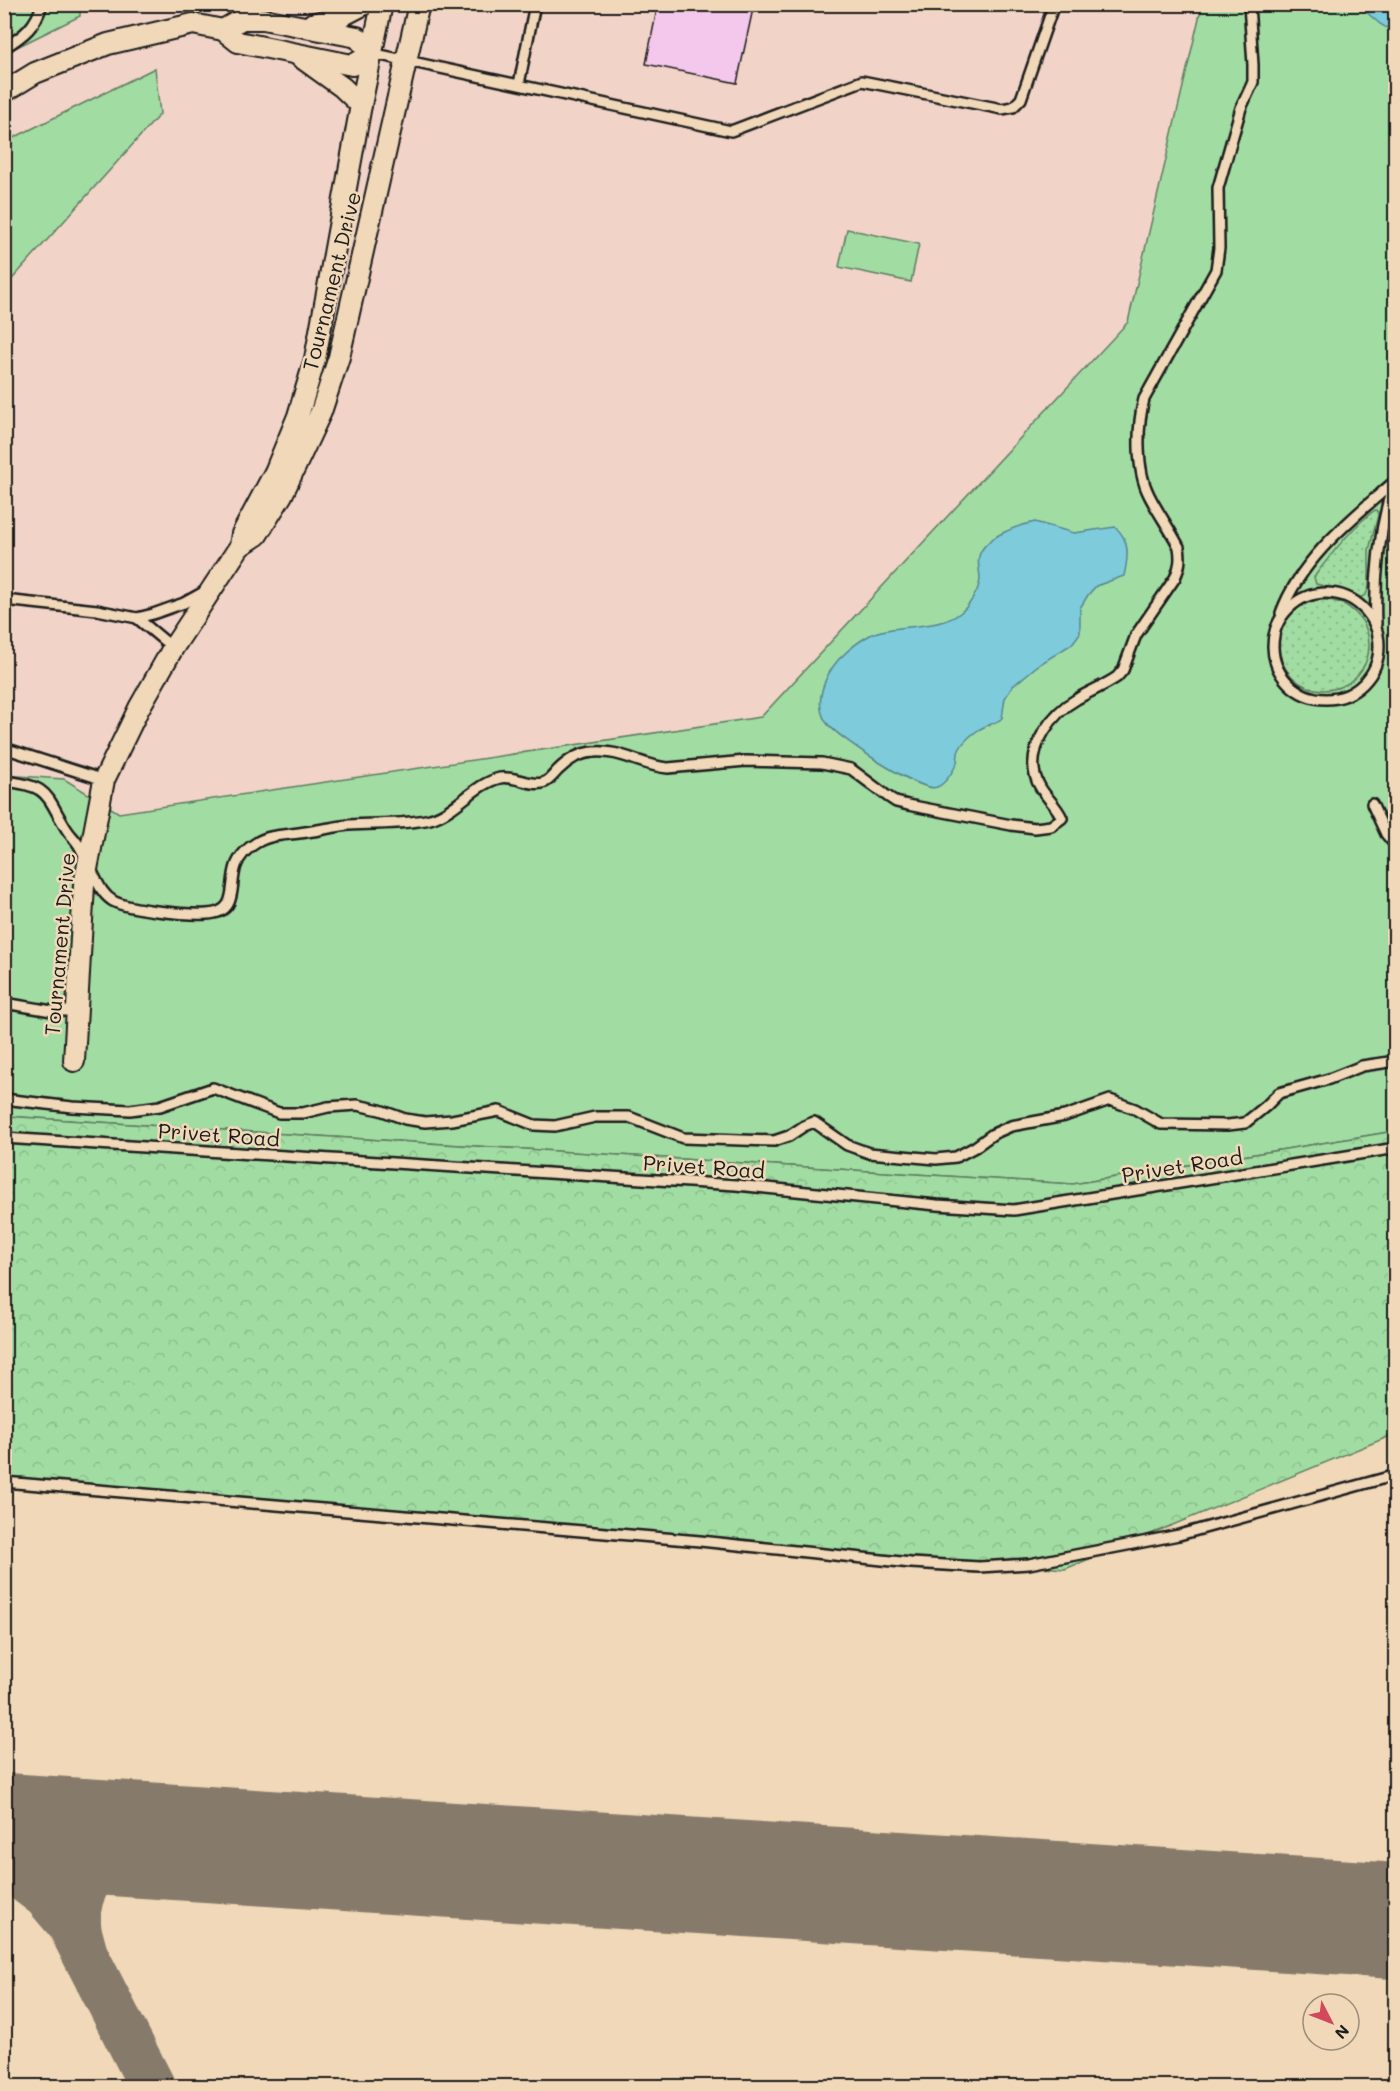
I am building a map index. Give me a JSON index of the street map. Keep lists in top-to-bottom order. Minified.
{"streets":{"street":["Tournament Drive"],"lane":["Privet Road"]},"north":"bottom right"}
